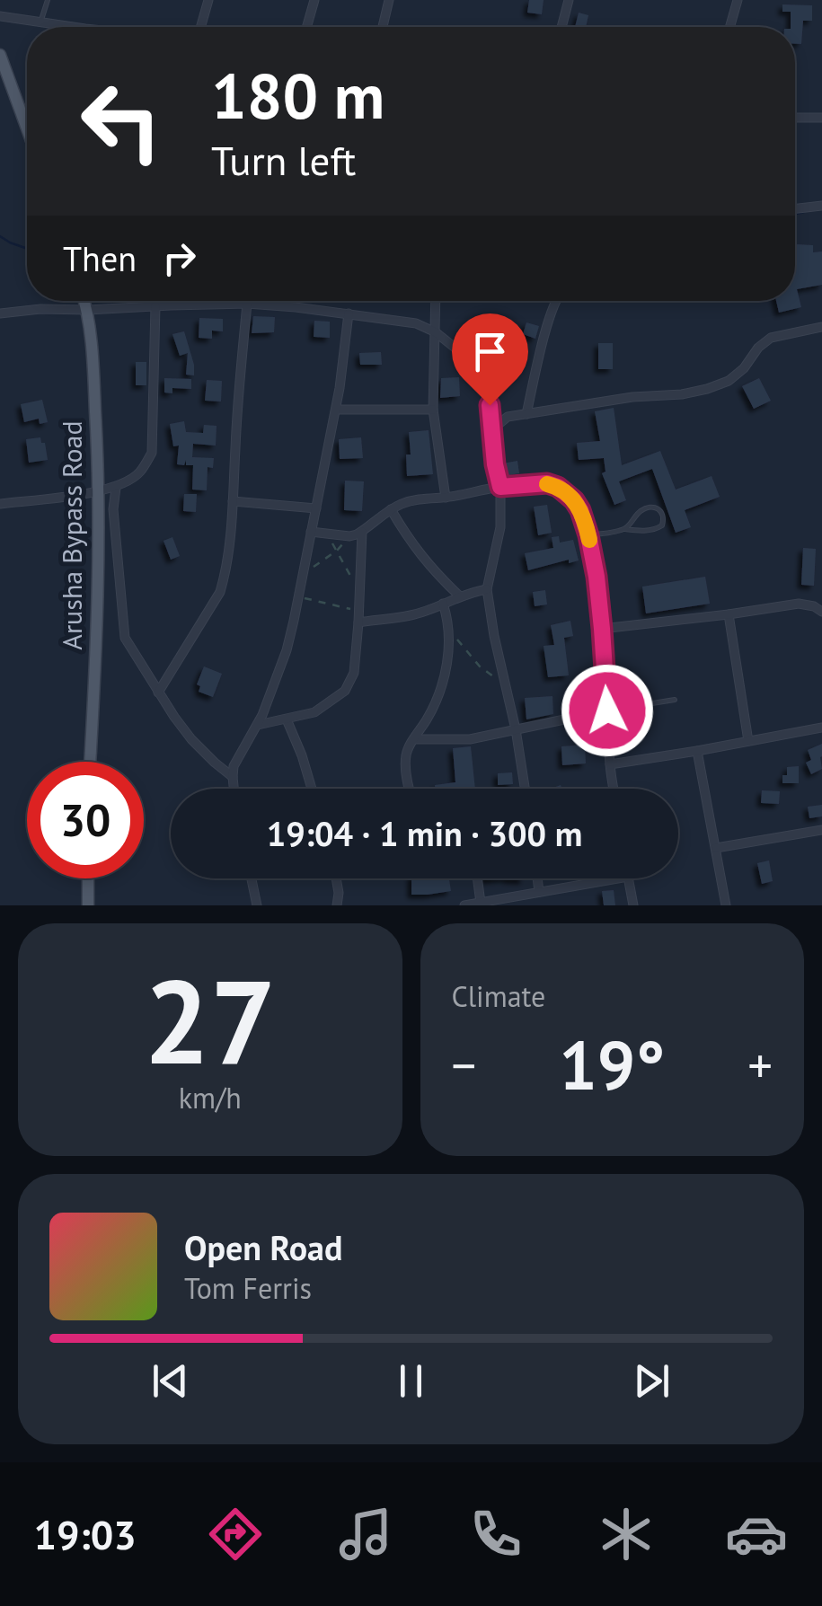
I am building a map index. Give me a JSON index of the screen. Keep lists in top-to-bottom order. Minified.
{"streets":{"main road":["Arusha Bypass Road"]},"page":{"turn":["180 m","Turn left"],"then":"Then","limit":"30","trip":"19:04 · 1 min · 300 m","tile":[["27","km/h"],"Climate"],"heat":["−","19°","+"],"song":["Open Road","Tom Ferris"],"tabs":"19:03"}}
